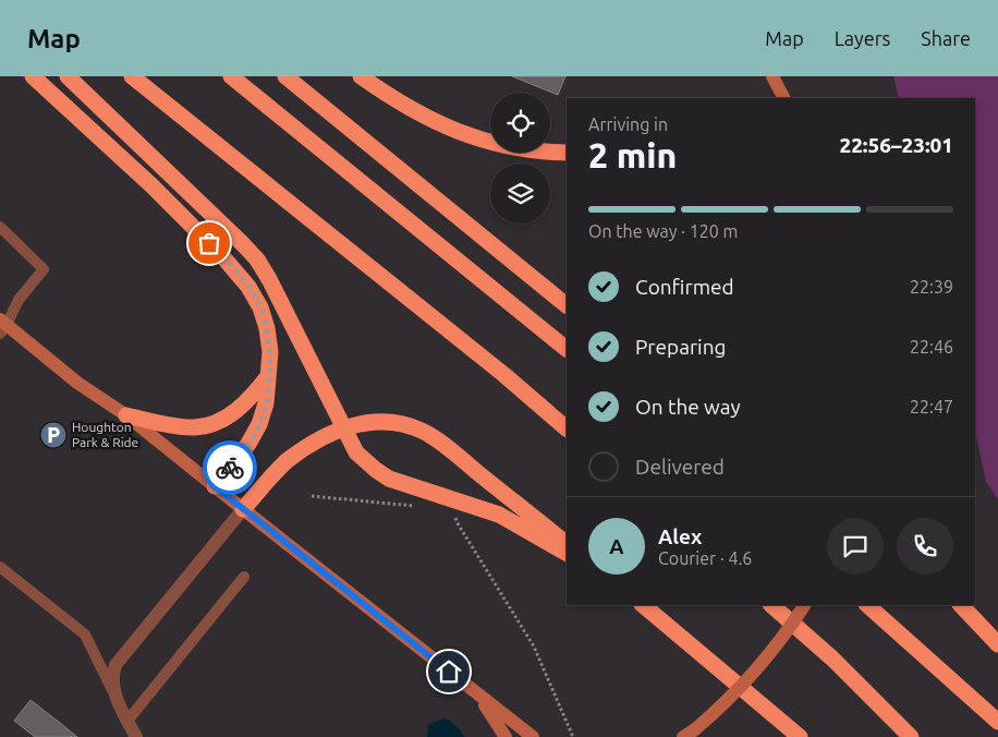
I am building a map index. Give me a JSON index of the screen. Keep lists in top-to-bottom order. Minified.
{"places":{"parking":["Houghton Park & Ride"]},"page":{"header":"Map","nav":["Map","Layers","Share"],"heading":["2 min","Arriving in","22:56–23:01"],"panel":["Alex","Courier · 4.6"],"bar":"On the way · 120 m","list":[["Confirmed","22:39"],["Preparing","22:46"],["On the way","22:47"],"Delivered"],"round":"A"}}
